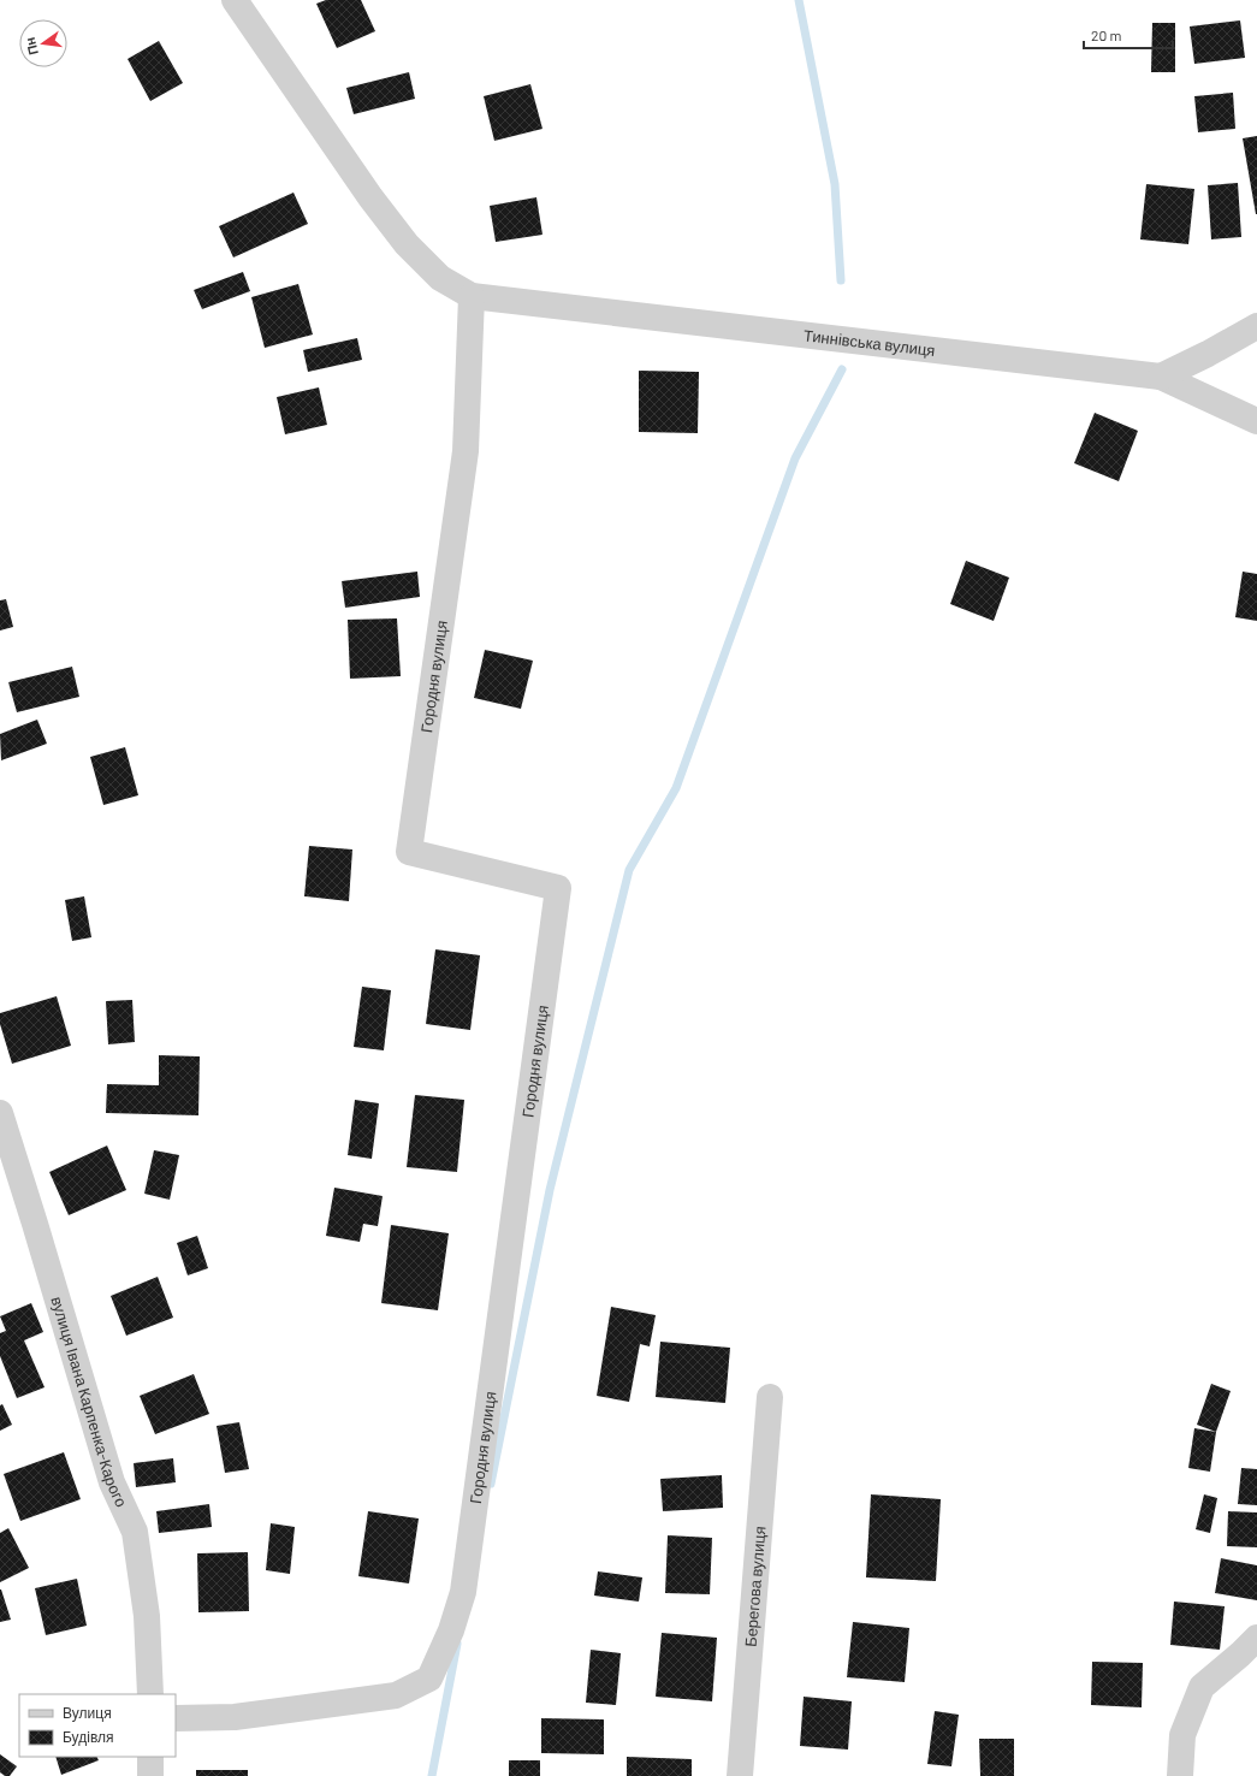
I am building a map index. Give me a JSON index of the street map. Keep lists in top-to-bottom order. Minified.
{"streets":{"street":["Тиннівська вулиця","Городня вулиця","вулиця Івана Карпенка-Карого","Берегова вулиця"]},"crossings":[["Тиннівська вулиця","Городня вулиця"]],"legend":["Вулиця","Будівля"],"scale_bar":"20 m","north":"left"}
